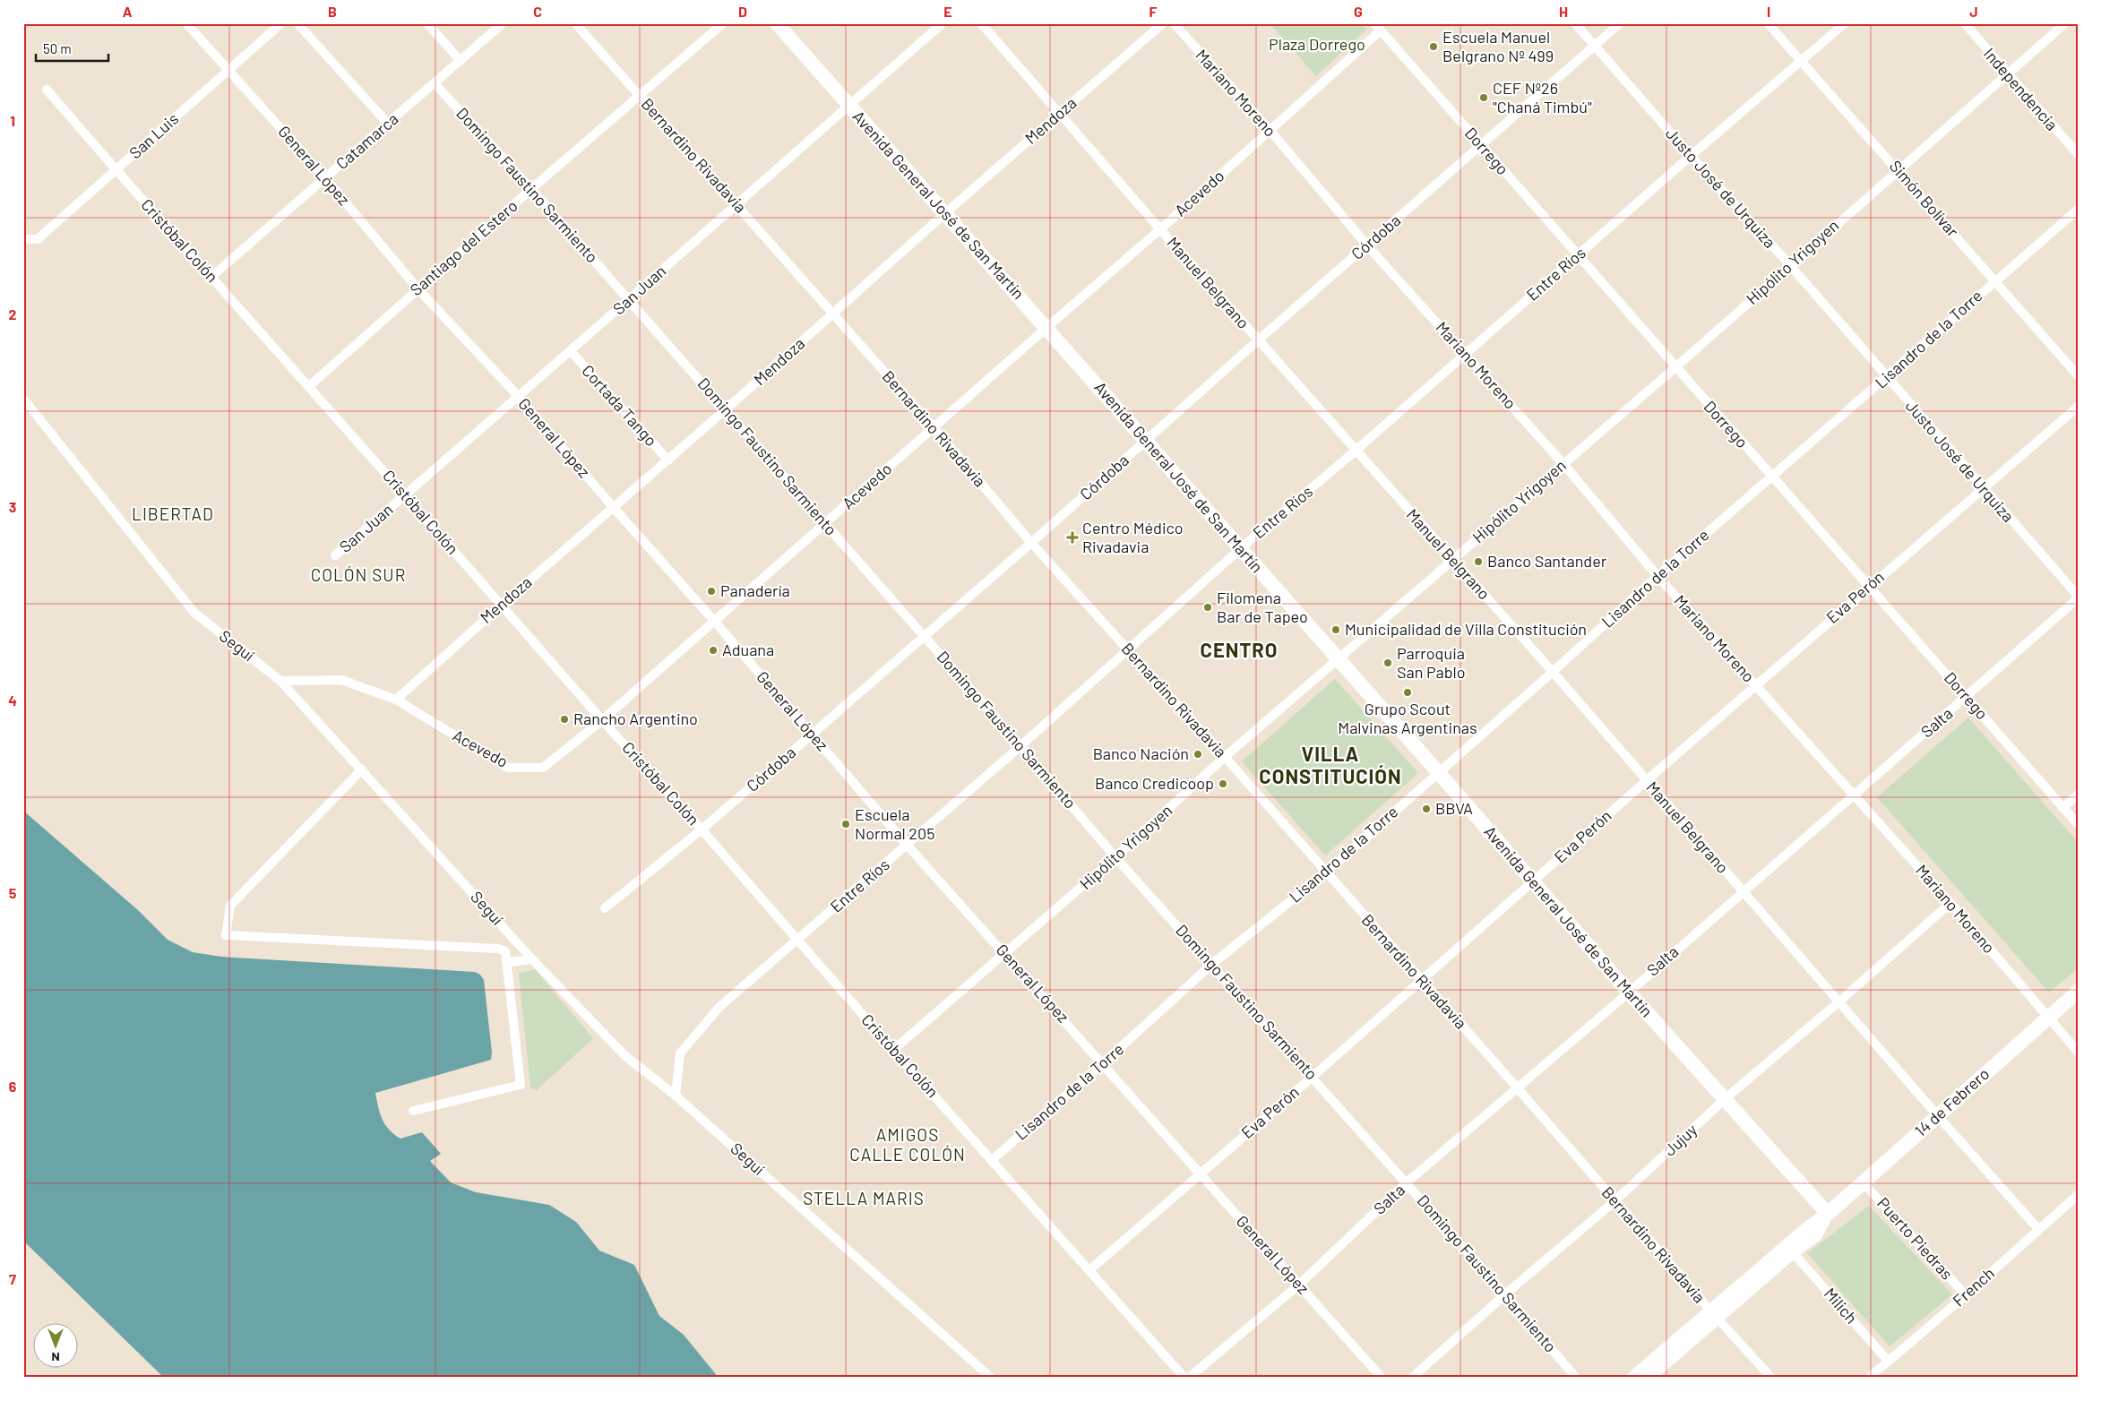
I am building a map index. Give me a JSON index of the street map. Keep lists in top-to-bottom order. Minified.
{"streets":{"main road":["Avenida General José de San Martín","14 de Febrero"],"street":["Independencia","Mariano Moreno","Mendoza","San Luis","Catamarca","Dorrego","Bernardino Rivadavia","General López","Domingo Faustino Sarmiento","Justo José de Urquiza","Acevedo","Simón Bolívar","Córdoba","Cristóbal Colón","Santiago del Estero","Hipólito Yrigoyen","Entre Ríos","Manuel Belgrano","San Juan","Lisandro de la Torre","Cortada Tango","Eva Perón","Seguí","Salta","Jujuy","Puerto Piedras","French","Milich"]},"crossings":[["Independencia","Hipólito Yrigoyen"],["Mariano Moreno","Acevedo"],["Mariano Moreno","Córdoba"],["Mariano Moreno","Hipólito Yrigoyen"],["Mariano Moreno","Entre Ríos"],["Mariano Moreno","Lisandro de la Torre"],["Mariano Moreno","Eva Perón"],["Mariano Moreno","Salta"],["Mariano Moreno","14 de Febrero"],["Mariano Moreno","Jujuy"],["Mendoza","Bernardino Rivadavia"],["Mendoza","General López"],["Mendoza","Domingo Faustino Sarmiento"],["Mendoza","Acevedo"],["Mendoza","Avenida General José de San Martín"],["Mendoza","Cristóbal Colón"],["Mendoza","Manuel Belgrano"],["Mendoza","Cortada Tango"],["San Luis","General López"],["San Luis","Cristóbal Colón"],["Catamarca","General López"],["Catamarca","Domingo Faustino Sarmiento"],["Catamarca","Cristóbal Colón"],["Dorrego","Acevedo"],["Dorrego","Córdoba"],["Dorrego","Hipólito Yrigoyen"],["Dorrego","Entre Ríos"],["Dorrego","Lisandro de la Torre"],["Dorrego","Eva Perón"],["Dorrego","Salta"],["Bernardino Rivadavia","Acevedo"],["Bernardino Rivadavia","Córdoba"],["Bernardino Rivadavia","Santiago del Estero"],["Bernardino Rivadavia","Hipólito Yrigoyen"],["Bernardino Rivadavia","Entre Ríos"],["Bernardino Rivadavia","San Juan"],["Bernardino Rivadavia","Lisandro de la Torre"],["Bernardino Rivadavia","Eva Perón"],["Bernardino Rivadavia","Salta"],["Bernardino Rivadavia","14 de Febrero"],["Bernardino Rivadavia","Jujuy"],["General López","Acevedo"],["General López","Córdoba"],["General López","Santiago del Estero"],["General López","Hipólito Yrigoyen"],["General López","Entre Ríos"],["General López","San Juan"],["General López","Lisandro de la Torre"],["General López","Eva Perón"],["General López","Salta"],["Domingo Faustino Sarmiento","Acevedo"],["Domingo Faustino Sarmiento","Córdoba"],["Domingo Faustino Sarmiento","Santiago del Estero"],["Domingo Faustino Sarmiento","Hipólito Yrigoyen"],["Domingo Faustino Sarmiento","Entre Ríos"],["Domingo Faustino Sarmiento","San Juan"],["Domingo Faustino Sarmiento","Lisandro de la Torre"],["Domingo Faustino Sarmiento","Eva Perón"],["Domingo Faustino Sarmiento","Salta"],["Domingo Faustino Sarmiento","Jujuy"],["Justo José de Urquiza","Córdoba"],["Justo José de Urquiza","Hipólito Yrigoyen"],["Justo José de Urquiza","Entre Ríos"],["Justo José de Urquiza","Lisandro de la Torre"],["Justo José de Urquiza","Eva Perón"],["Justo José de Urquiza","Salta"],["Acevedo","Avenida General José de San Martín"],["Acevedo","Cristóbal Colón"],["Acevedo","Manuel Belgrano"],["Acevedo","Seguí"],["Simón Bolívar","Hipólito Yrigoyen"],["Simón Bolívar","Entre Ríos"],["Simón Bolívar","Lisandro de la Torre"],["Avenida General José de San Martín","Córdoba"],["Avenida General José de San Martín","Hipólito Yrigoyen"],["Avenida General José de San Martín","Entre Ríos"],["Avenida General José de San Martín","San Juan"],["Avenida General José de San Martín","Lisandro de la Torre"],["Avenida General José de San Martín","Eva Perón"],["Avenida General José de San Martín","Salta"],["Avenida General José de San Martín","14 de Febrero"],["Avenida General José de San Martín","Jujuy"],["Córdoba","Cristóbal Colón"],["Córdoba","Manuel Belgrano"],["Cristóbal Colón","Santiago del Estero"],["Cristóbal Colón","Hipólito Yrigoyen"],["Cristóbal Colón","Entre Ríos"],["Cristóbal Colón","San Juan"],["Cristóbal Colón","Lisandro de la Torre"],["Cristóbal Colón","Eva Perón"],["Hipólito Yrigoyen","Manuel Belgrano"],["Entre Ríos","Manuel Belgrano"],["Entre Ríos","Seguí"],["Manuel Belgrano","Lisandro de la Torre"],["Manuel Belgrano","Eva Perón"],["Manuel Belgrano","Salta"],["Manuel Belgrano","14 de Febrero"],["Manuel Belgrano","Jujuy"],["Manuel Belgrano","French"],["San Juan","Cortada Tango"],["14 de Febrero","Puerto Piedras"],["14 de Febrero","Milich"],["Puerto Piedras","French"],["French","Milich"]],"districts":["LIBERTAD","COLÓN SUR","CENTRO","VILLA CONSTITUCIÓN","AMIGOS CALLE COLÓN","STELLA MARIS"],"parks":["Plaza Dorrego"],"places":{"other":["Escuela Manuel Belgrano Nº 499","CEF Nº26 \"Chaná Timbú\"","Banco Santander","Panadería","Filomena Bar de Tapeo","Municipalidad de Villa Constitución","Aduana","Parroquia San Pablo","Grupo Scout Malvinas Argentinas","Rancho Argentino","Banco Nación","Banco Credicoop","BBVA","Escuela Normal 205"],"health":["Centro Médico Rivadavia"]},"scale_bar":"50 m","north":"bottom","grid":{"columns":["A","B","C","D","E","F","G","H","I","J"],"rows":["1","2","3","4","5","6","7"]}}
